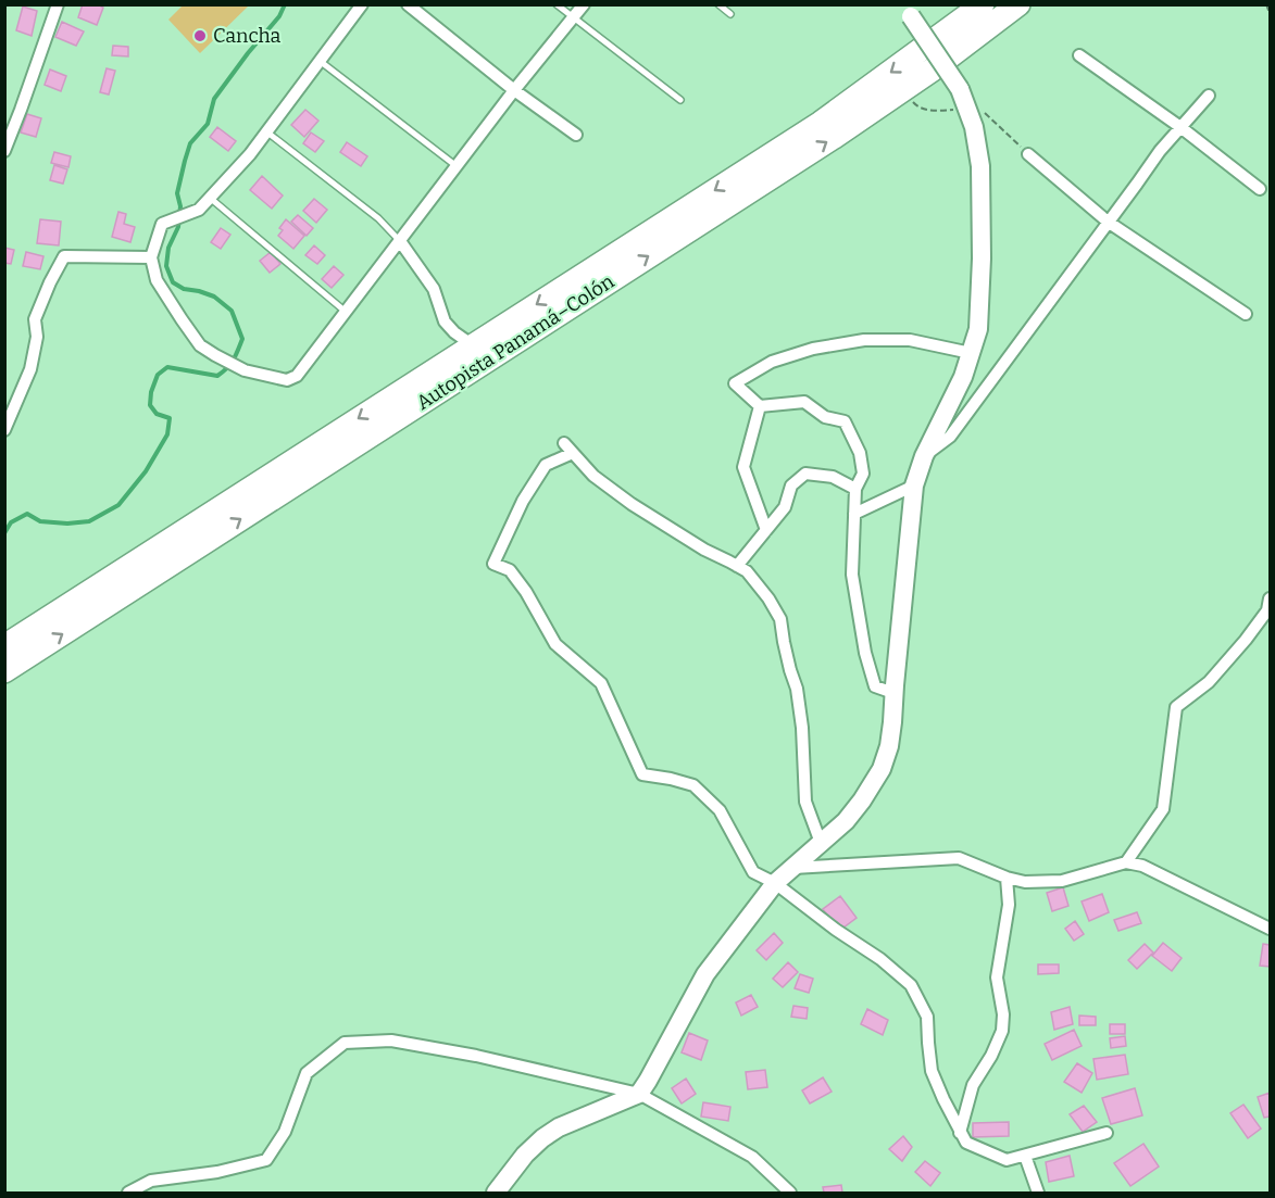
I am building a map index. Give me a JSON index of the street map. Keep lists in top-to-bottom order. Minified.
{"streets":{"highway":["Autopista Panamá–Colón"]},"places":["Cancha"]}
